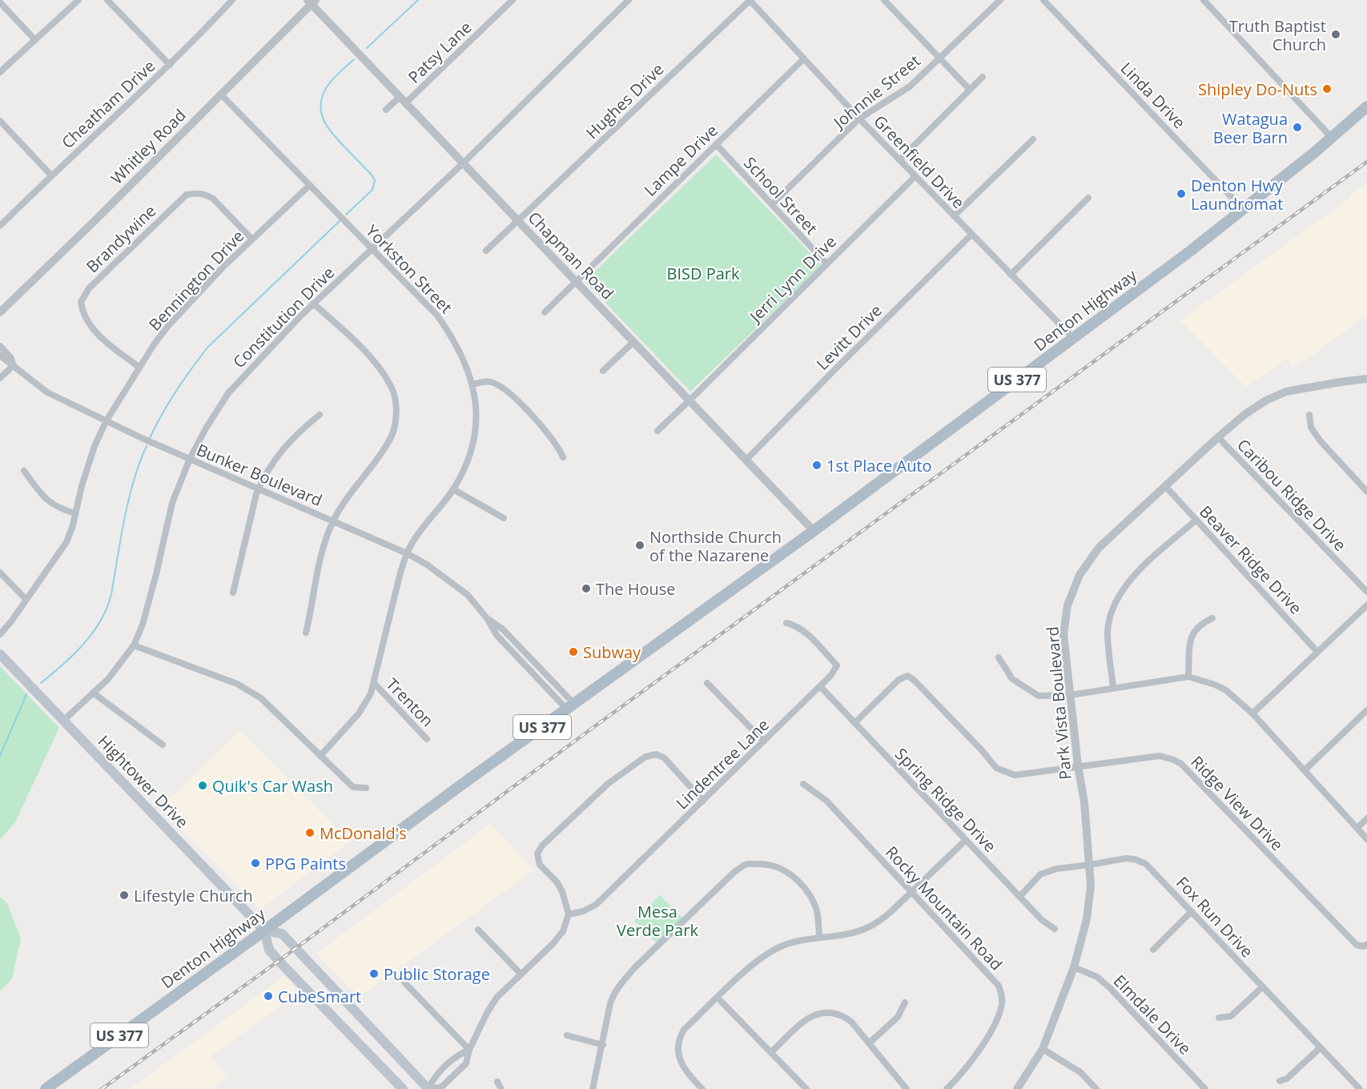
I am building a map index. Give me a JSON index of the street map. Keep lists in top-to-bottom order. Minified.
{"streets":{"main road":["Denton Highway","US 377","Hightower Drive"],"street":["Patsy Lane","Johnnie Street","Linda Drive","Hughes Drive","Cheatham Drive","Whitley Road","Lampe Drive","Greenfield Drive","School Street","Brandywine","Chapman Road","Yorkston Street","Jerri Lynn Drive","Bennington Drive","Constitution Drive","Levitt Drive","Bunker Boulevard","Caribou Ridge Drive","Beaver Ridge Drive","Trenton","Park Vista Boulevard","Lindentree Lane","Spring Ridge Drive","Ridge View Drive","Rocky Mountain Road","Fox Run Drive","Elmdale Drive"]},"crossings":[["Patsy Lane","Chapman Road"],["Johnnie Street","Greenfield Drive"],["Johnnie Street","School Street"],["Linda Drive","Denton Highway"],["Hughes Drive","Greenfield Drive"],["Hughes Drive","Chapman Road"],["Whitley Road","Chapman Road"],["Whitley Road","Yorkston Street"],["Lampe Drive","Greenfield Drive"],["Lampe Drive","School Street"],["Lampe Drive","Chapman Road"],["Greenfield Drive","Jerri Lynn Drive"],["Greenfield Drive","Denton Highway"],["Greenfield Drive","Levitt Drive"],["School Street","Jerri Lynn Drive"],["Brandywine","Bennington Drive"],["Chapman Road","Jerri Lynn Drive"],["Chapman Road","Denton Highway"],["Chapman Road","Constitution Drive"],["Chapman Road","Levitt Drive"],["Yorkston Street","Bennington Drive"],["Yorkston Street","Constitution Drive"],["Yorkston Street","Bunker Boulevard"],["Yorkston Street","Trenton"],["Bennington Drive","Bunker Boulevard"],["Denton Highway","Bunker Boulevard"],["Denton Highway","Hightower Drive"],["Constitution Drive","Bunker Boulevard"],["Constitution Drive","Hightower Drive"],["Caribou Ridge Drive","Park Vista Boulevard"],["Beaver Ridge Drive","Park Vista Boulevard"],["Park Vista Boulevard","Ridge View Drive"],["Park Vista Boulevard","Fox Run Drive"],["Park Vista Boulevard","Elmdale Drive"],["Lindentree Lane","Spring Ridge Drive"],["Spring Ridge Drive","Ridge View Drive"],["Spring Ridge Drive","Fox Run Drive"]],"parks":["BISD Park","Mesa Verde Park"],"places":["Truth Baptist Church","Shipley Do-Nuts","Watagua Beer Barn","Denton Hwy Laundromat","1st Place Auto","Northside Church of the Nazarene","The House","Subway","Quik's Car Wash","McDonald's","PPG Paints","Lifestyle Church","Public Storage","CubeSmart"]}
